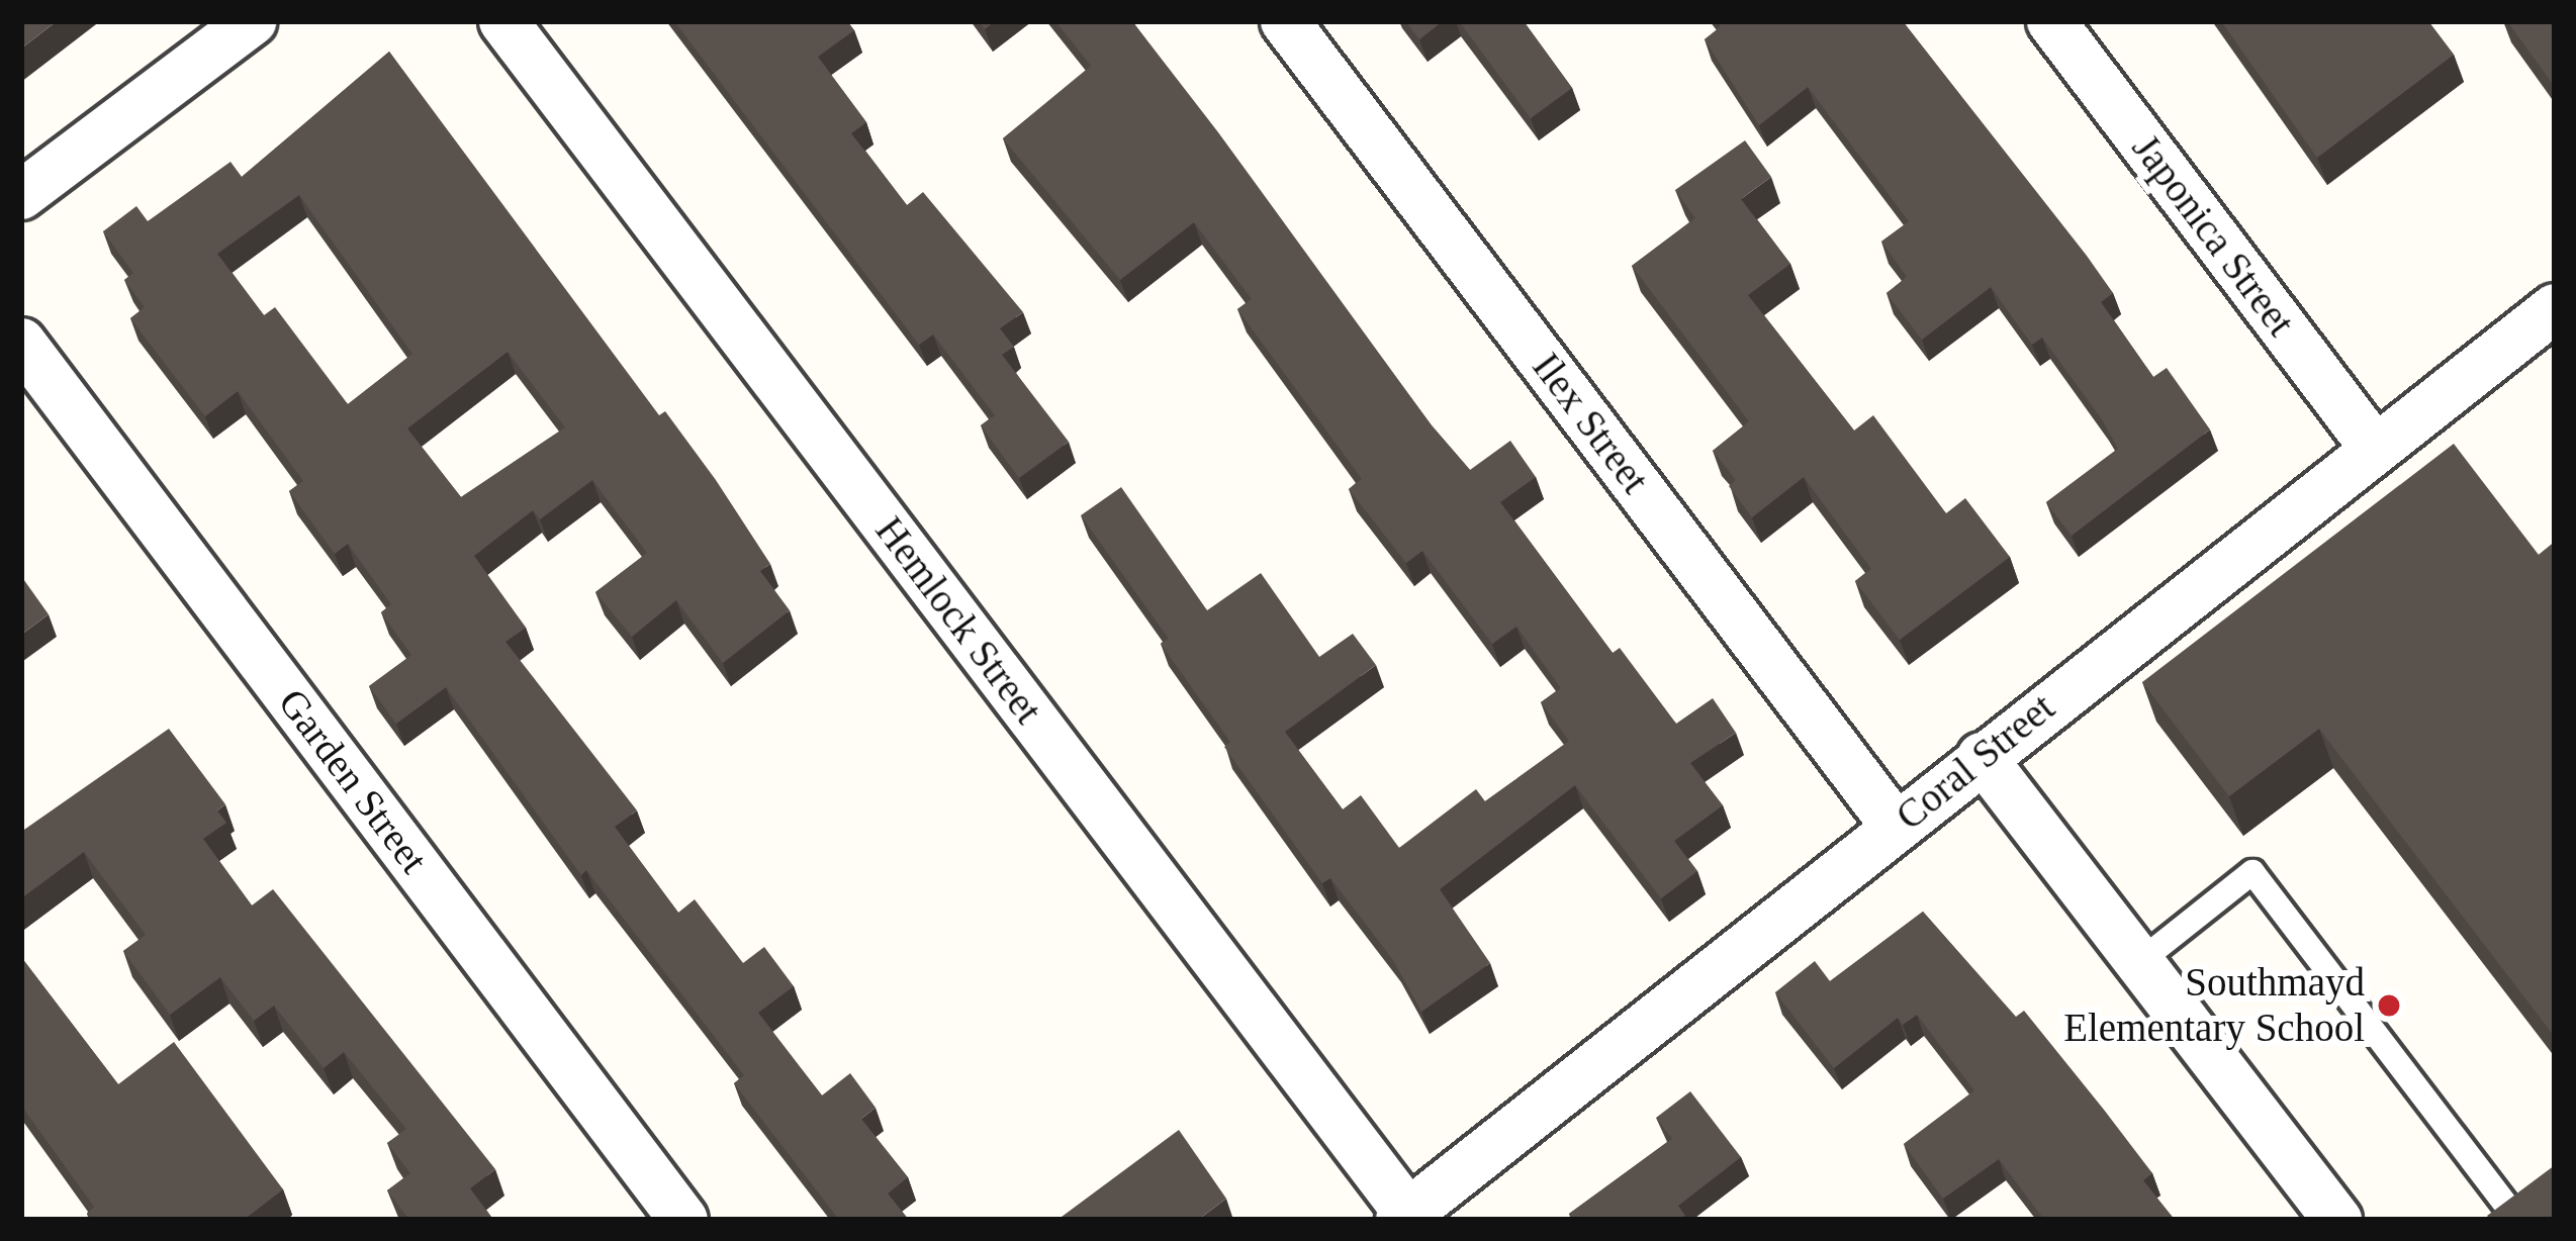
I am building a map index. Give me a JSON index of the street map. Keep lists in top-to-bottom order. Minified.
{"streets":{"street":["Japonica Street","Ilex Street","Hemlock Street","Coral Street","Garden Street"]},"crossings":[["Japonica Street","Coral Street"],["Ilex Street","Coral Street"],["Hemlock Street","Coral Street"]],"places":["Southmayd Elementary School"]}
